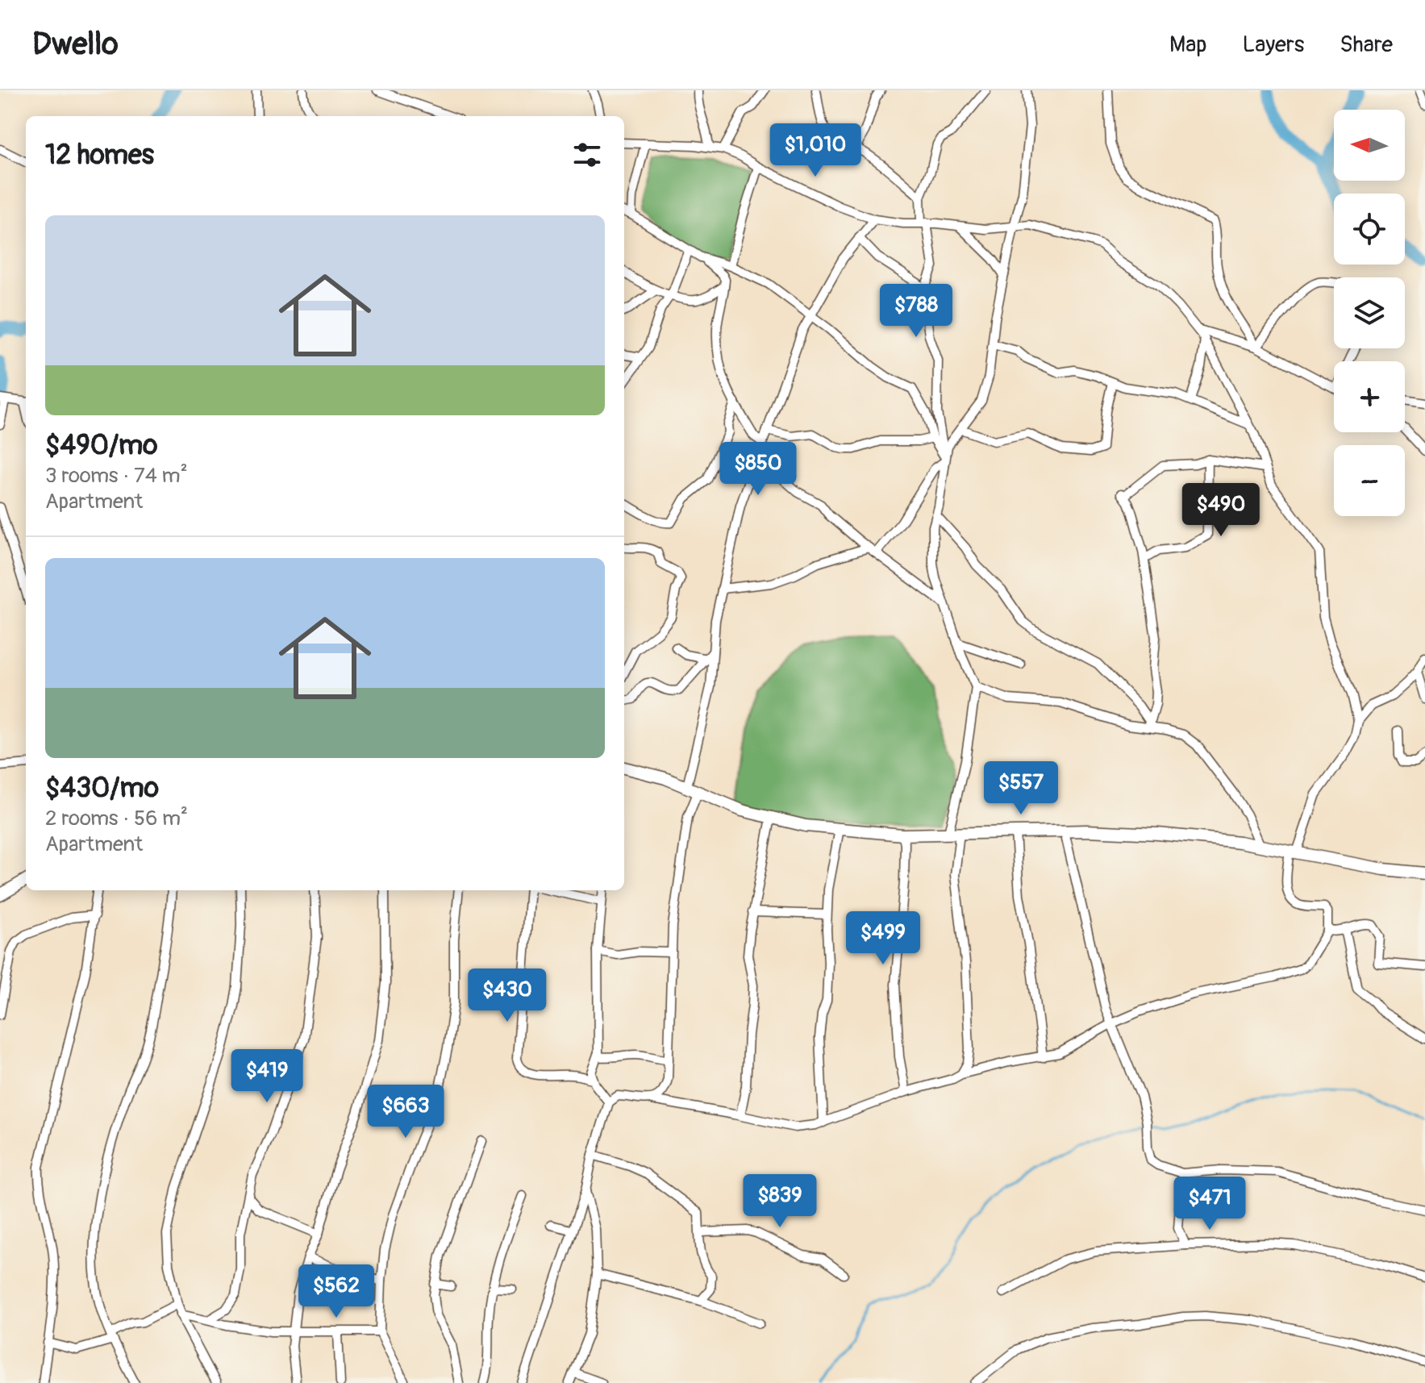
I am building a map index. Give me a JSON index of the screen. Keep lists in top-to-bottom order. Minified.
{"north":"left","page":{"header":"Dwello","nav":["Map","Layers","Share"],"map_buttons":["+","−"],"heading":"12 homes","price":["$1,010","$788","$850","$490","$557","$499","$430","$419","$663","$839","$471","$562"],"list":[{"name":"$490/mo","note":"3 rooms · 74 m² · Apartment"},{"name":"$430/mo","note":"2 rooms · 56 m² · Apartment"}]}}
